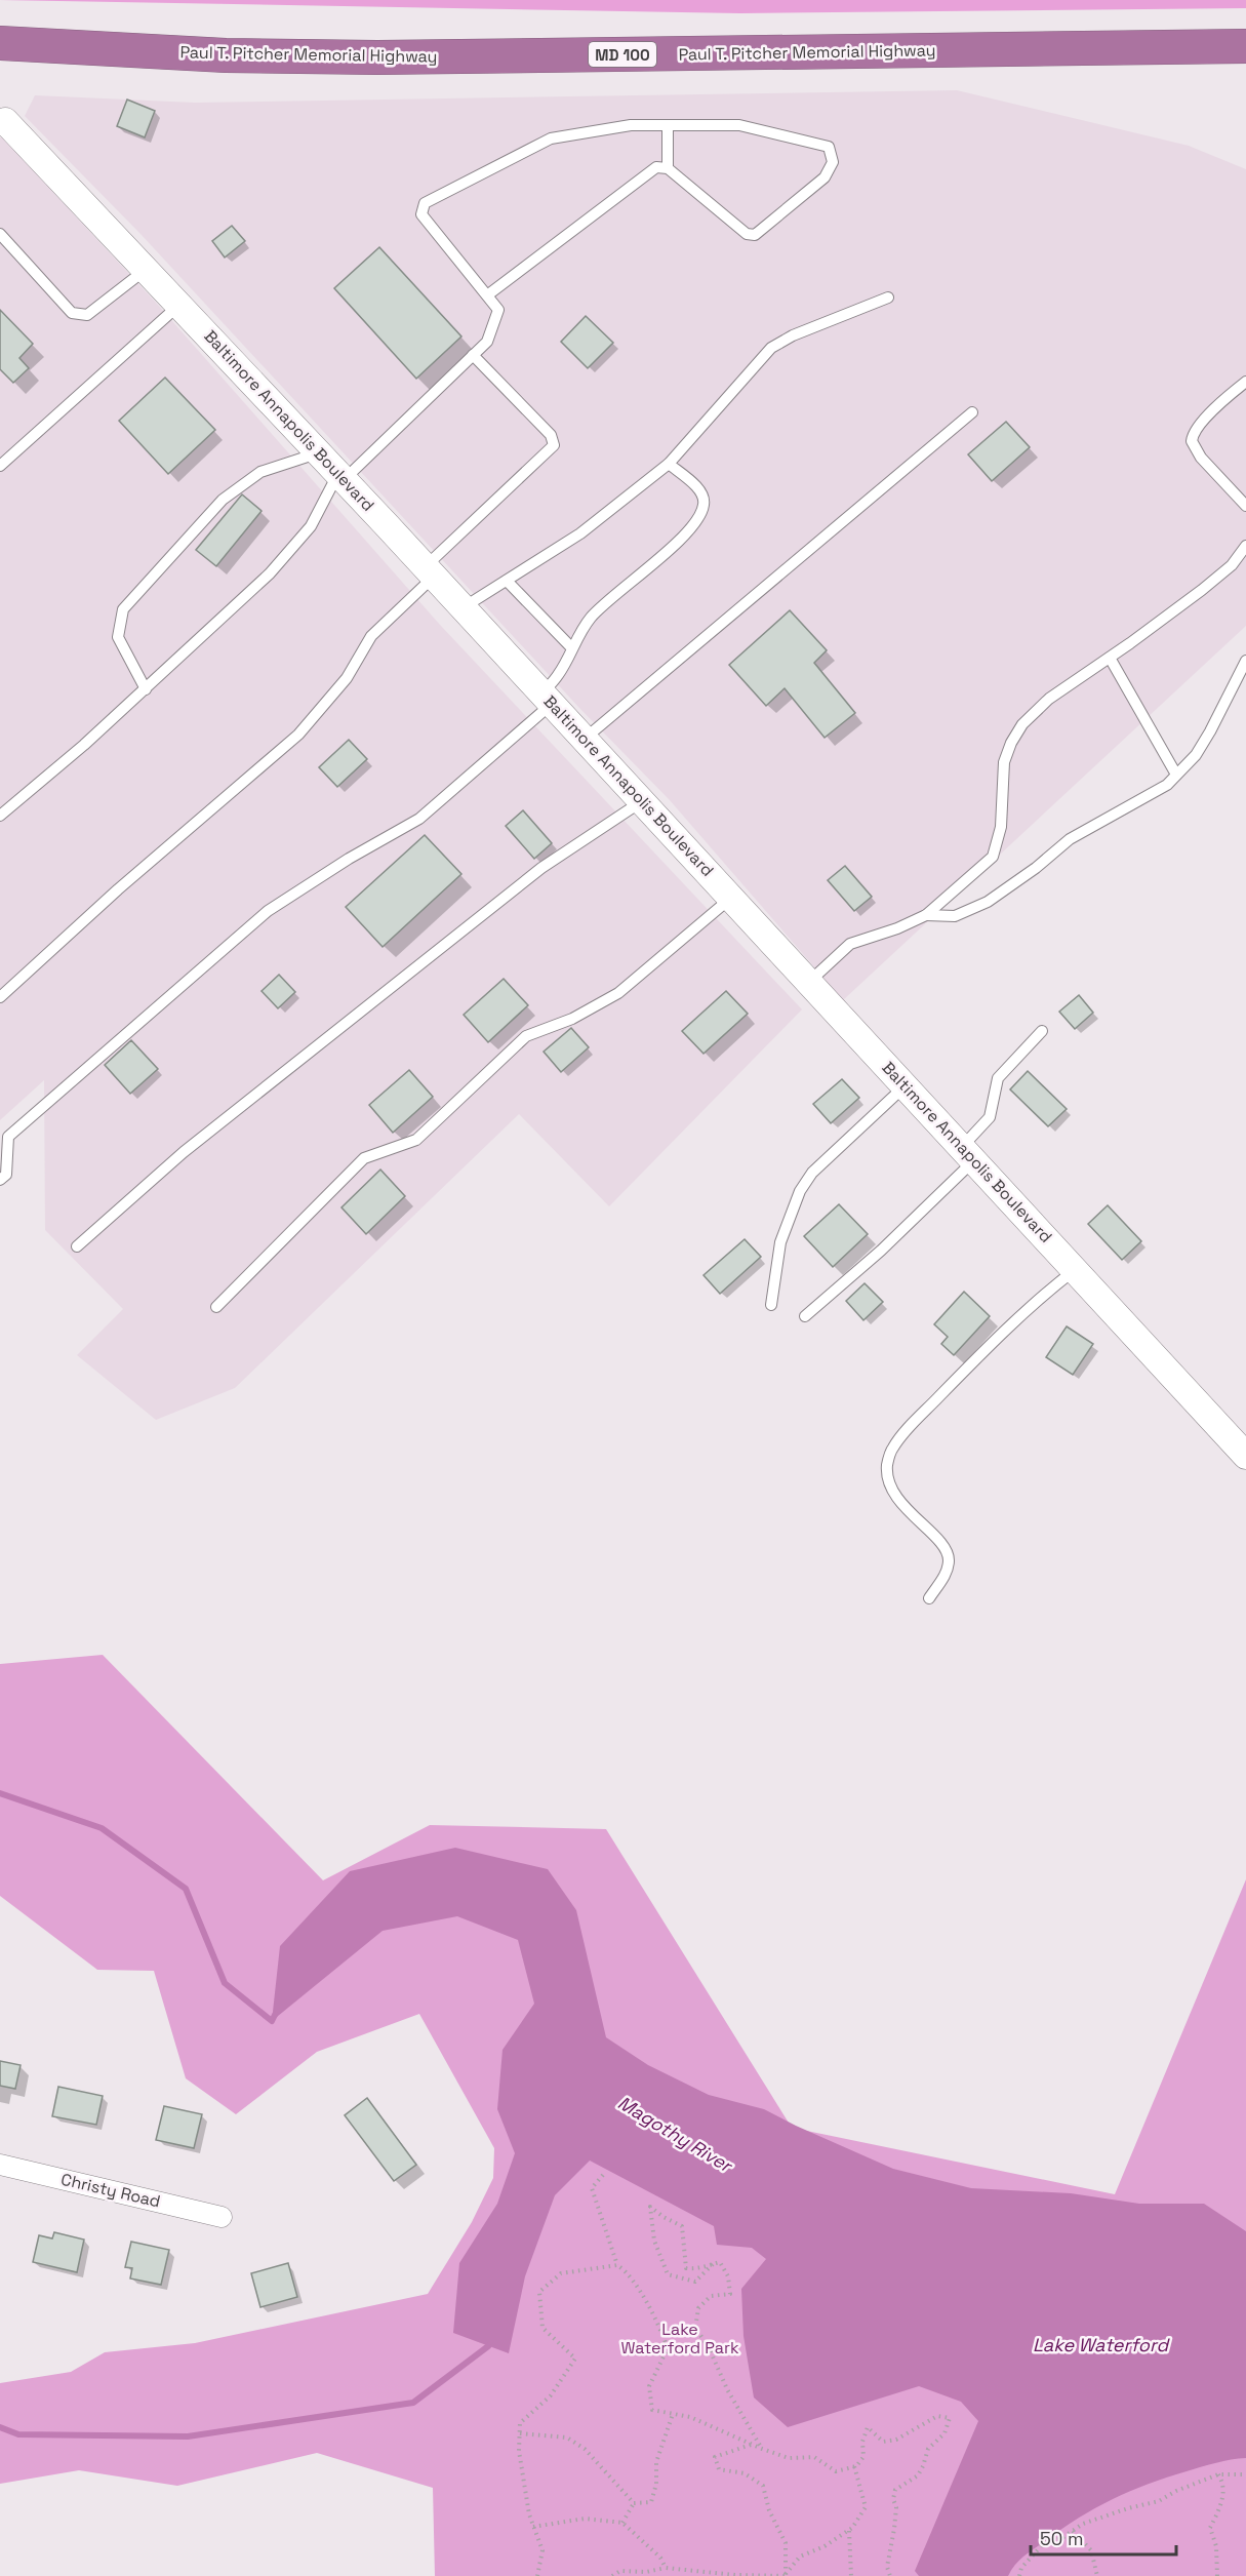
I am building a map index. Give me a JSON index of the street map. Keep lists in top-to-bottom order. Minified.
{"streets":{"highway":["Paul T. Pitcher Memorial Highway","MD 100"],"street":["Baltimore Annapolis Boulevard","Christy Road"]},"water":["Magothy River","Lake Waterford"],"parks":["Lake Waterford Park"],"scale_bar":"50 m"}
